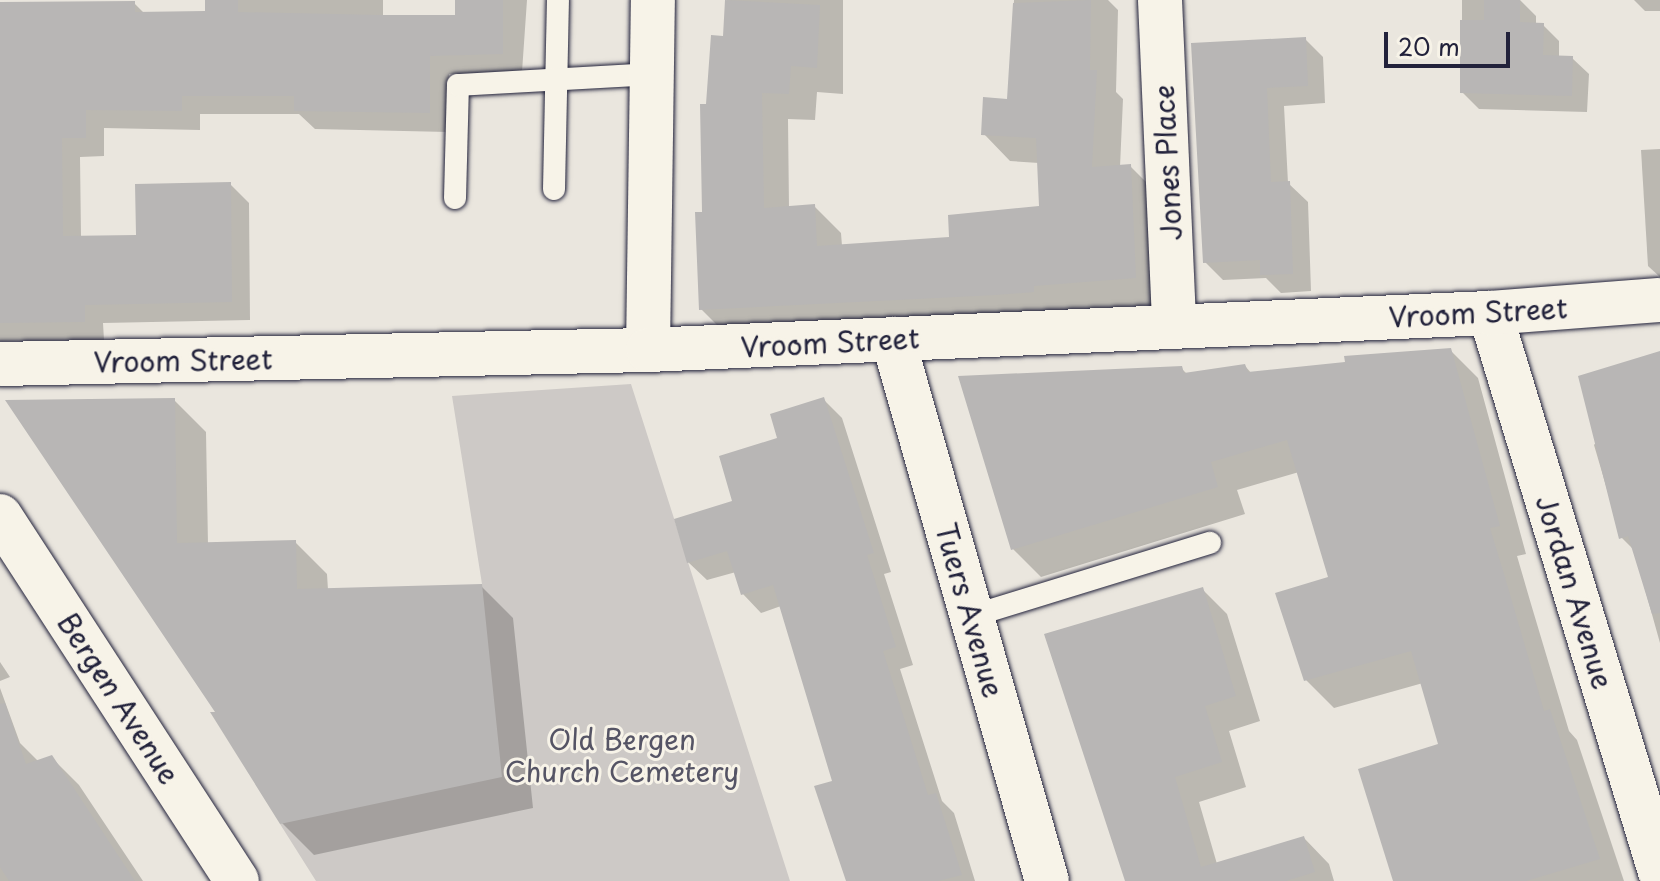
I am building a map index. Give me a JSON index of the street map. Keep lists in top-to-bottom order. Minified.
{"streets":{"street":["Jones Place","Vroom Street","Jordan Avenue","Tuers Avenue","Bergen Avenue"]},"crossings":[["Jones Place","Vroom Street"],["Vroom Street","Jordan Avenue"],["Vroom Street","Tuers Avenue"]],"parks":["Old Bergen Church Cemetery"],"scale_bar":"20 m"}
